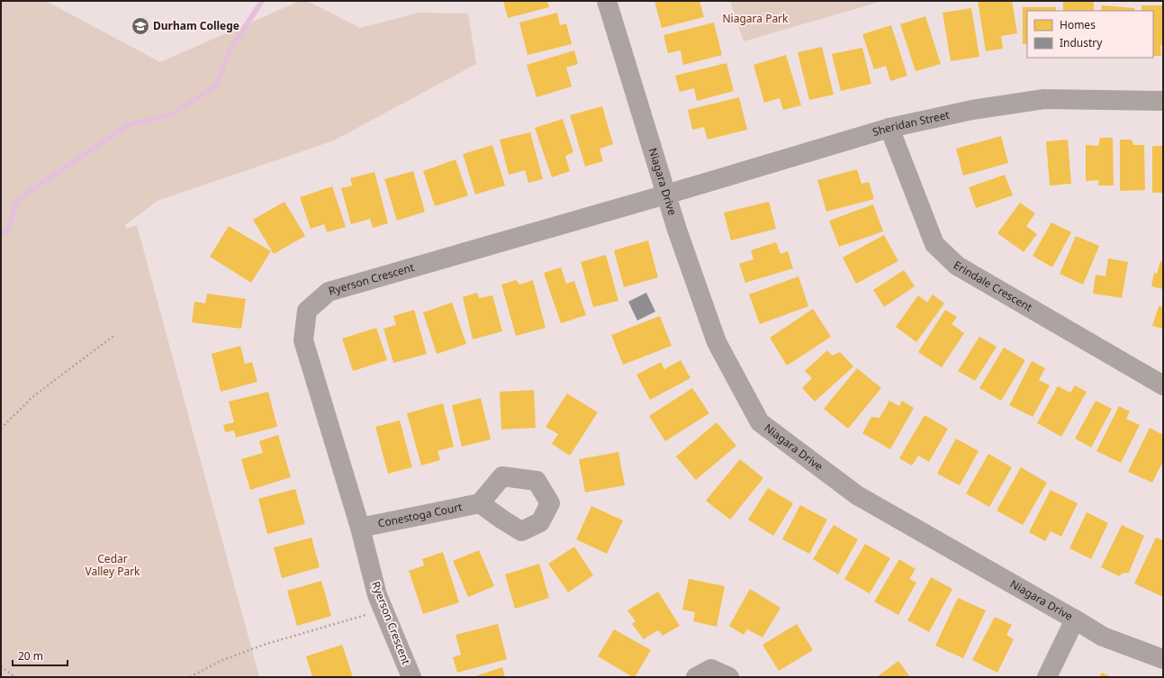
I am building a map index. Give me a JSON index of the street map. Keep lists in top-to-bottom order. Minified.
{"streets":{"street":["Sheridan Street","Niagara Drive","Ryerson Crescent","Erindale Crescent","Conestoga Court"]},"crossings":[["Sheridan Street","Niagara Drive"],["Sheridan Street","Ryerson Crescent"],["Sheridan Street","Erindale Crescent"],["Niagara Drive","Ryerson Crescent"],["Ryerson Crescent","Conestoga Court"]],"parks":["Niagara Park","Cedar Valley Park"],"places":{"school or university":["Durham College"]},"legend":["Homes","Industry"],"scale_bar":"20 m"}
